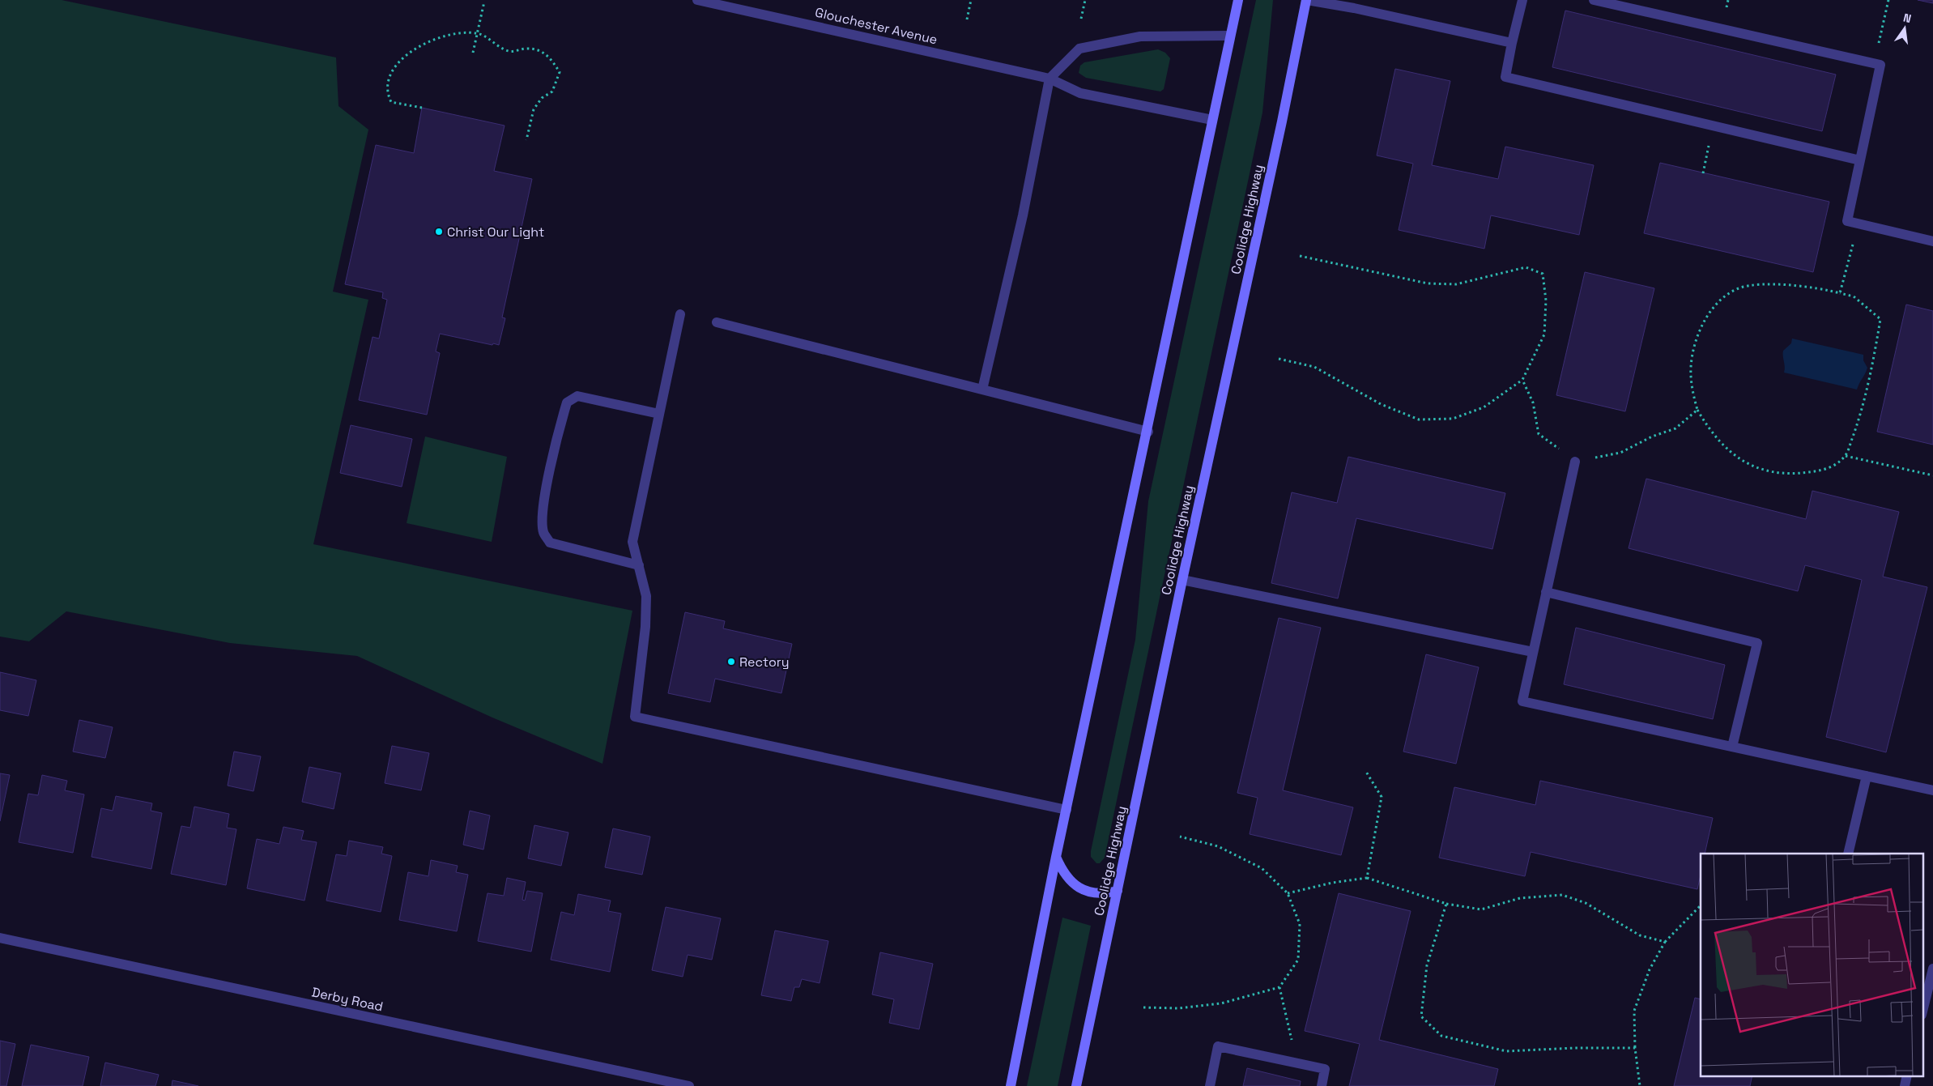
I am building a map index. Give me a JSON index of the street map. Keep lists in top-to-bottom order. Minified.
{"streets":{"main road":["Coolidge Highway"],"street":["Glouchester Avenue","Derby Road"]},"places":["Christ Our Light","Rectory"],"north":"top"}
